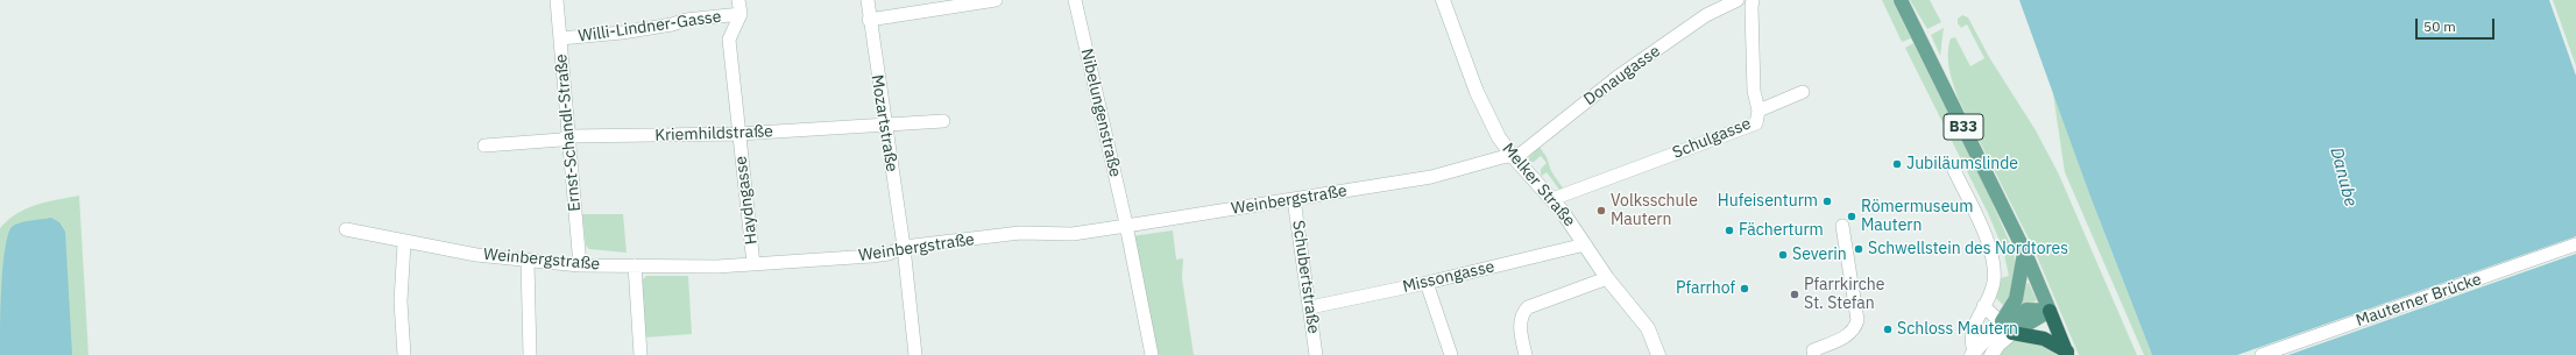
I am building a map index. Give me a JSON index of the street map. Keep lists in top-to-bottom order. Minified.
{"streets":{"highway":["B33"],"street":["Willi-Lindner-Gasse","Donaugasse","Nibelungenstraße","Mozartstraße","Ernst-Schandl-Straße","Kriemhildstraße","Schulgasse","Melker Straße","Haydngasse","Weinbergstraße","Schubertstraße","Missongasse","Mauterner Brücke"]},"crossings":[["Willi-Lindner-Gasse","Ernst-Schandl-Straße"],["Willi-Lindner-Gasse","Haydngasse"],["Donaugasse","Melker Straße"],["Donaugasse","Weinbergstraße"],["Nibelungenstraße","Weinbergstraße"],["Mozartstraße","Kriemhildstraße"],["Mozartstraße","Weinbergstraße"],["Ernst-Schandl-Straße","Kriemhildstraße"],["Ernst-Schandl-Straße","Weinbergstraße"],["Kriemhildstraße","Haydngasse"],["Schulgasse","Melker Straße"],["Melker Straße","Weinbergstraße"],["Melker Straße","Missongasse"],["Haydngasse","Weinbergstraße"],["Weinbergstraße","Schubertstraße"],["Schubertstraße","Missongasse"]],"water":["Danube"],"places":["Jubiläumslinde","Hufeisenturm","Volksschule Mautern","Römermuseum Mautern","Fächerturm","Schwellstein des Nordtores","Severin","Pfarrhof","Pfarrkirche St. Stefan","Schloss Mautern"],"scale_bar":"50 m"}
